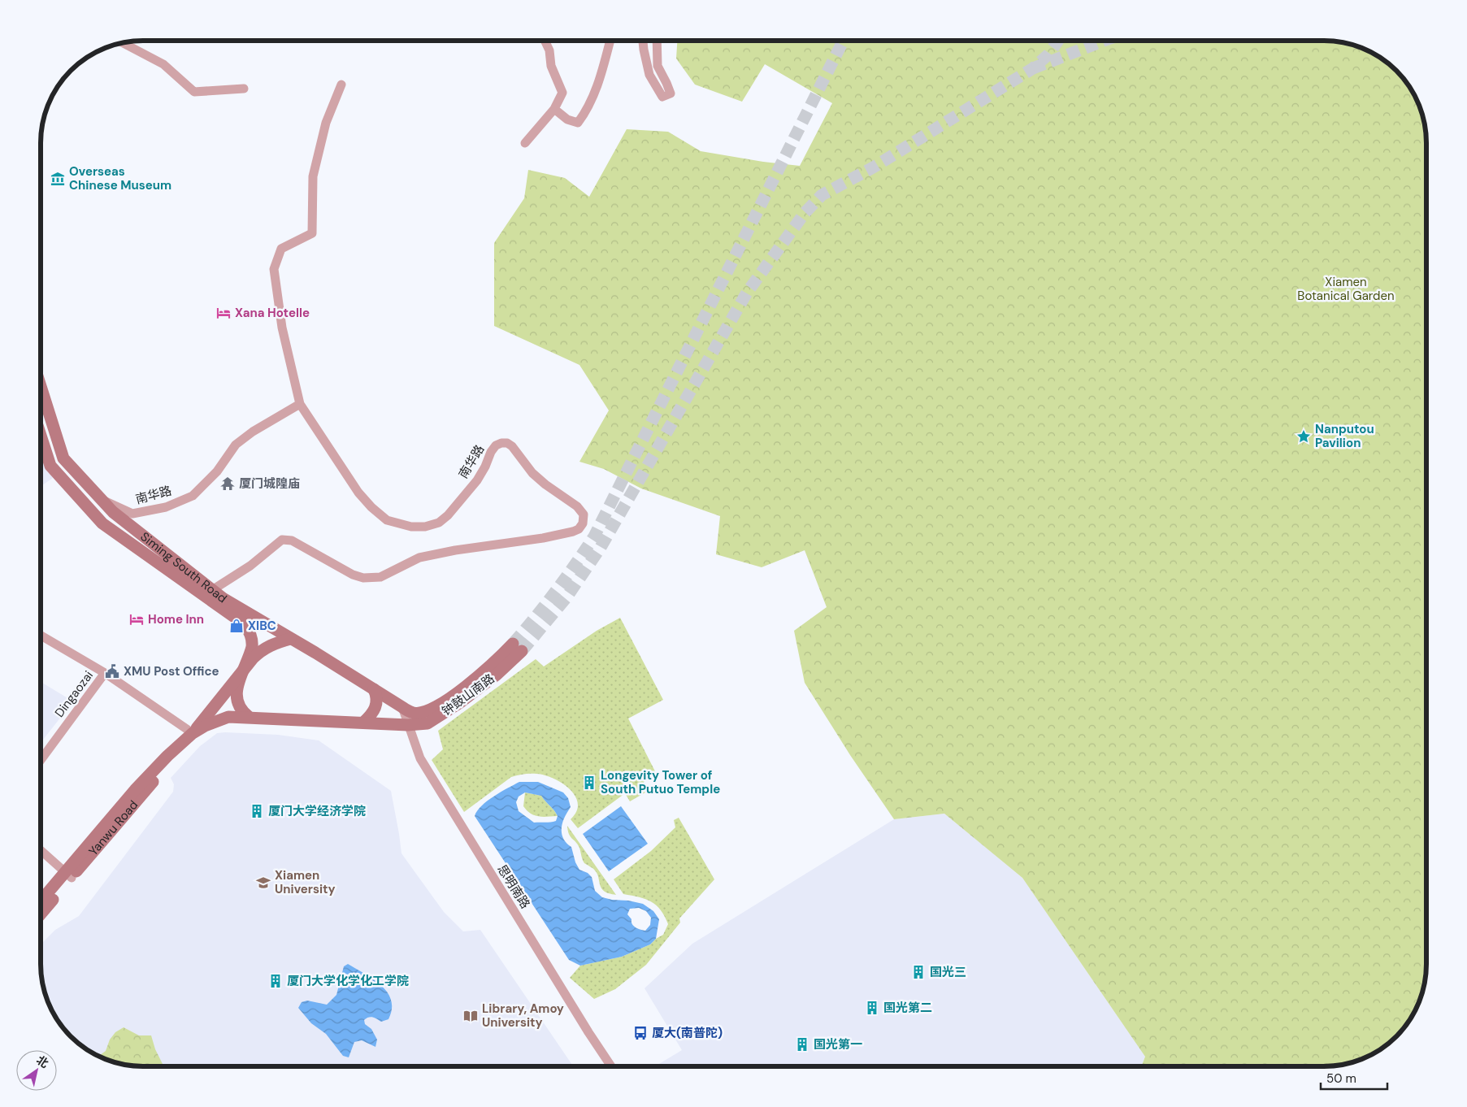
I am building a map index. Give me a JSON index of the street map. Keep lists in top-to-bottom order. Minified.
{"streets":{"main road":["Siming South Road","钟鼓山南路","Yanwu Road"],"street":["南华路","Dingaozai","思明南路"]},"crossings":[["南华路","Siming South Road"],["Siming South Road","钟鼓山南路"],["Siming South Road","Yanwu Road"],["Siming South Road","思明南路"],["Dingaozai","钟鼓山南路"],["Dingaozai","Yanwu Road"],["钟鼓山南路","Yanwu Road"],["钟鼓山南路","思明南路"]],"parks":["Xiamen Botanical Garden"],"places":{"museum":["Overseas Chinese Museum"],"hotel":["Xana Hotelle","Home Inn"],"place":["Nanputou Pavilion"],"temple":["厦门城隍庙"],"shop":["XIBC"],"public building":["XMU Post Office"],"building":["Longevity Tower of South Putuo Temple","厦门大学经济学院","国光三","厦门大学化学化工学院","国光第二","国光第一"],"school or university":["Xiamen University"],"library":["Library, Amoy University"],"bus stop":["厦大(南普陀)"]},"scale_bar":"50 m","north":"top right"}
